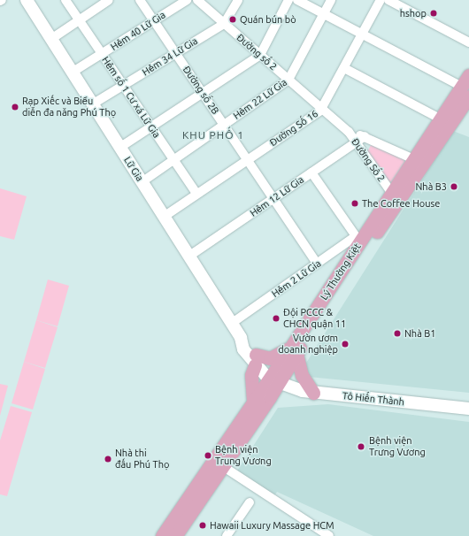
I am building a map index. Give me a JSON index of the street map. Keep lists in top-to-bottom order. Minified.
{"streets":{"main road":["Lữ Gia","Lý Thường Kiệt","Tô Hiến Thành"],"street":["Hẻm 40 Lữ Gia","Đường số 2","Hẻm 34 Lữ Gia","Đường số 2B","Hẻm số 1 Cư xá Lữ Gia","Hẻm 22 Lữ Gia","Đường Số 16","Đường Số 2","Hẻm 12 Lữ Gia","Hẻm 2 Lữ Gia"]},"crossings":[["Hẻm 40 Lữ Gia","Đường số 2B"],["Hẻm 40 Lữ Gia","Hẻm số 1 Cư xá Lữ Gia"],["Hẻm 40 Lữ Gia","Lữ Gia"],["Đường số 2","Hẻm 34 Lữ Gia"],["Đường số 2","Hẻm 22 Lữ Gia"],["Đường số 2","Đường Số 16"],["Đường số 2","Đường Số 2"],["Hẻm 34 Lữ Gia","Đường số 2B"],["Hẻm 34 Lữ Gia","Hẻm số 1 Cư xá Lữ Gia"],["Hẻm 34 Lữ Gia","Lữ Gia"],["Đường số 2B","Hẻm 22 Lữ Gia"],["Đường số 2B","Đường Số 16"],["Đường số 2B","Hẻm 12 Lữ Gia"],["Đường số 2B","Hẻm 2 Lữ Gia"],["Hẻm số 1 Cư xá Lữ Gia","Hẻm 22 Lữ Gia"],["Hẻm số 1 Cư xá Lữ Gia","Đường Số 16"],["Hẻm 22 Lữ Gia","Lữ Gia"],["Đường Số 16","Lữ Gia"],["Đường Số 2","Hẻm 12 Lữ Gia"],["Đường Số 2","Lý Thường Kiệt"],["Lữ Gia","Hẻm 12 Lữ Gia"],["Lữ Gia","Lý Thường Kiệt"],["Lữ Gia","Hẻm 2 Lữ Gia"],["Lữ Gia","Tô Hiến Thành"],["Lý Thường Kiệt","Hẻm 2 Lữ Gia"],["Lý Thường Kiệt","Tô Hiến Thành"]],"districts":["KHU PHỐ 1"],"places":["hshop","Quán bún bò","Rạp Xiếc và Biểu diễn đa năng Phú Thọ","Nhà B3","The Coffee House","Đội PCCC & CHCN quận 11","Nhà B1","Vườn ươm doanh nghiệp","Bệnh viện Trưng Vương","Bệnh viện Trung Vương","Nhà thi đấu Phú Thọ","Hawaii Luxury Massage HCM"]}
